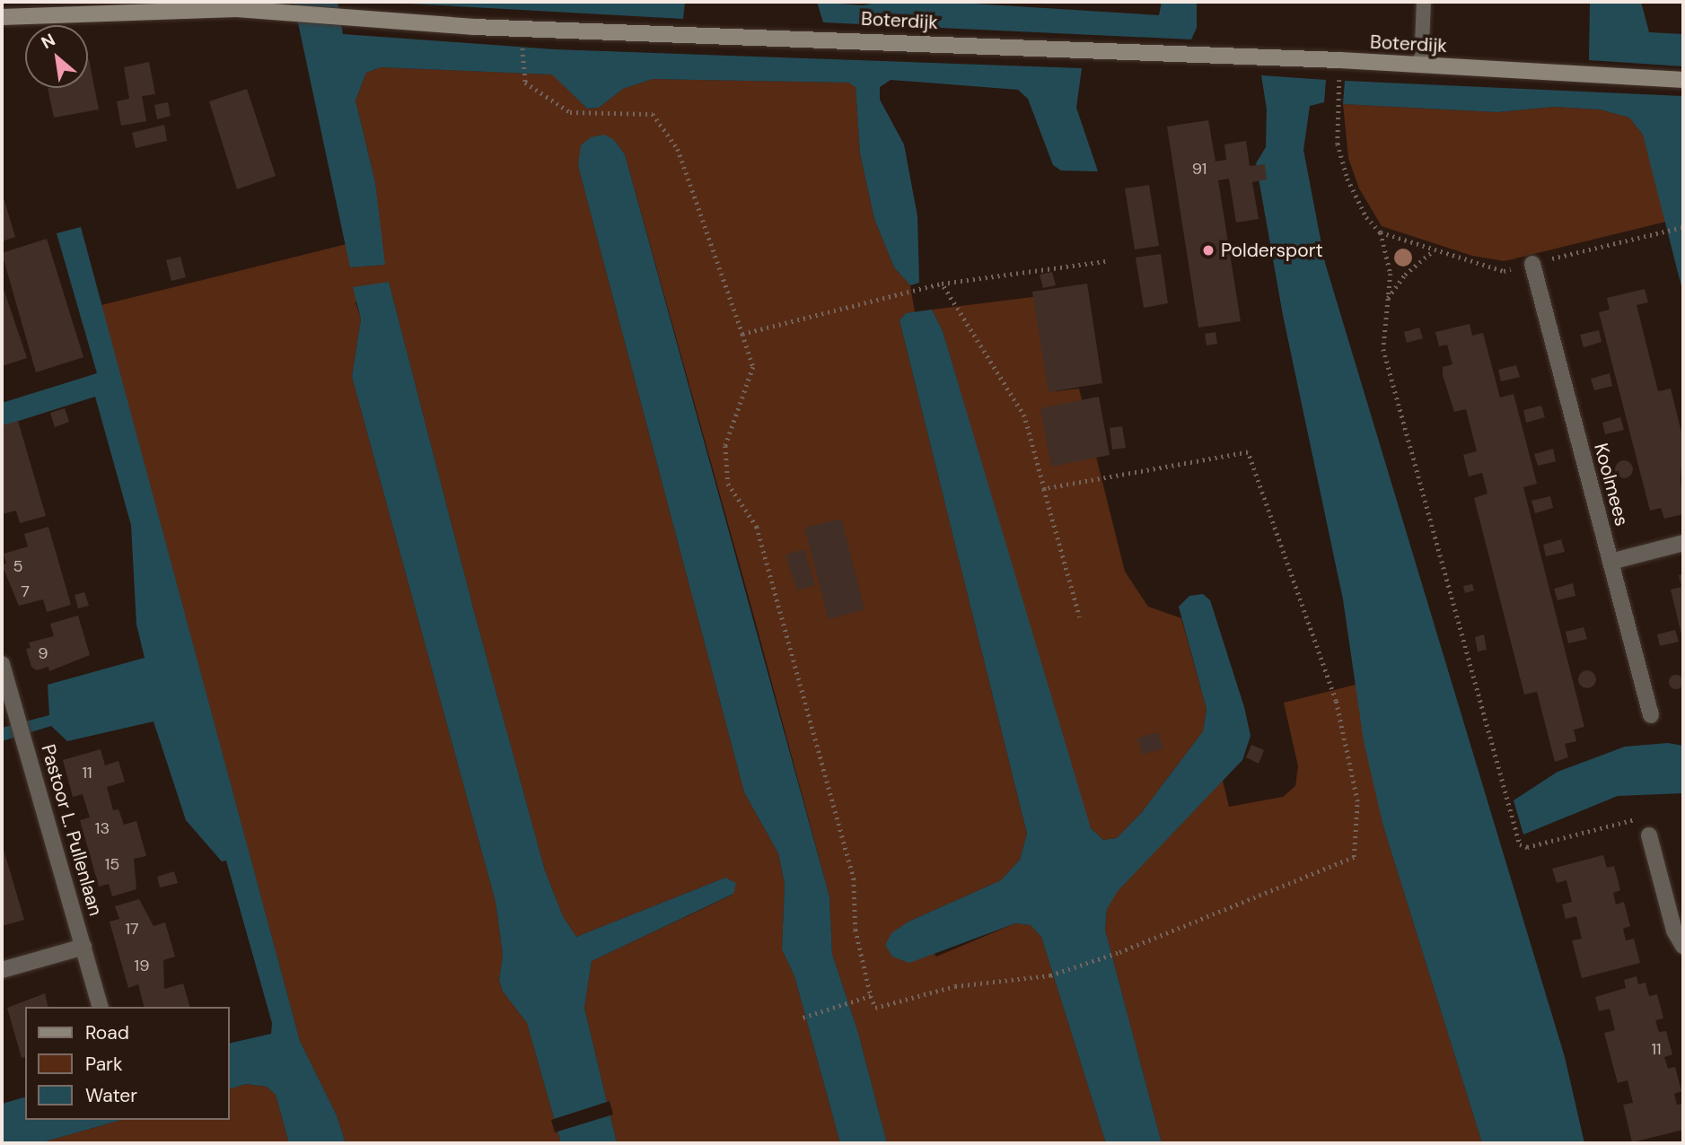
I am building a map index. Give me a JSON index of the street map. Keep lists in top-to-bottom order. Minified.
{"streets":{"street":["Boterdijk","Koolmees","Pastoor L. Pullenlaan"]},"places":["Poldersport"],"house_numbers":["91","5","7","9","11","13","15","17","19","11"],"legend":["Road","Park","Water"],"north":"top left"}
